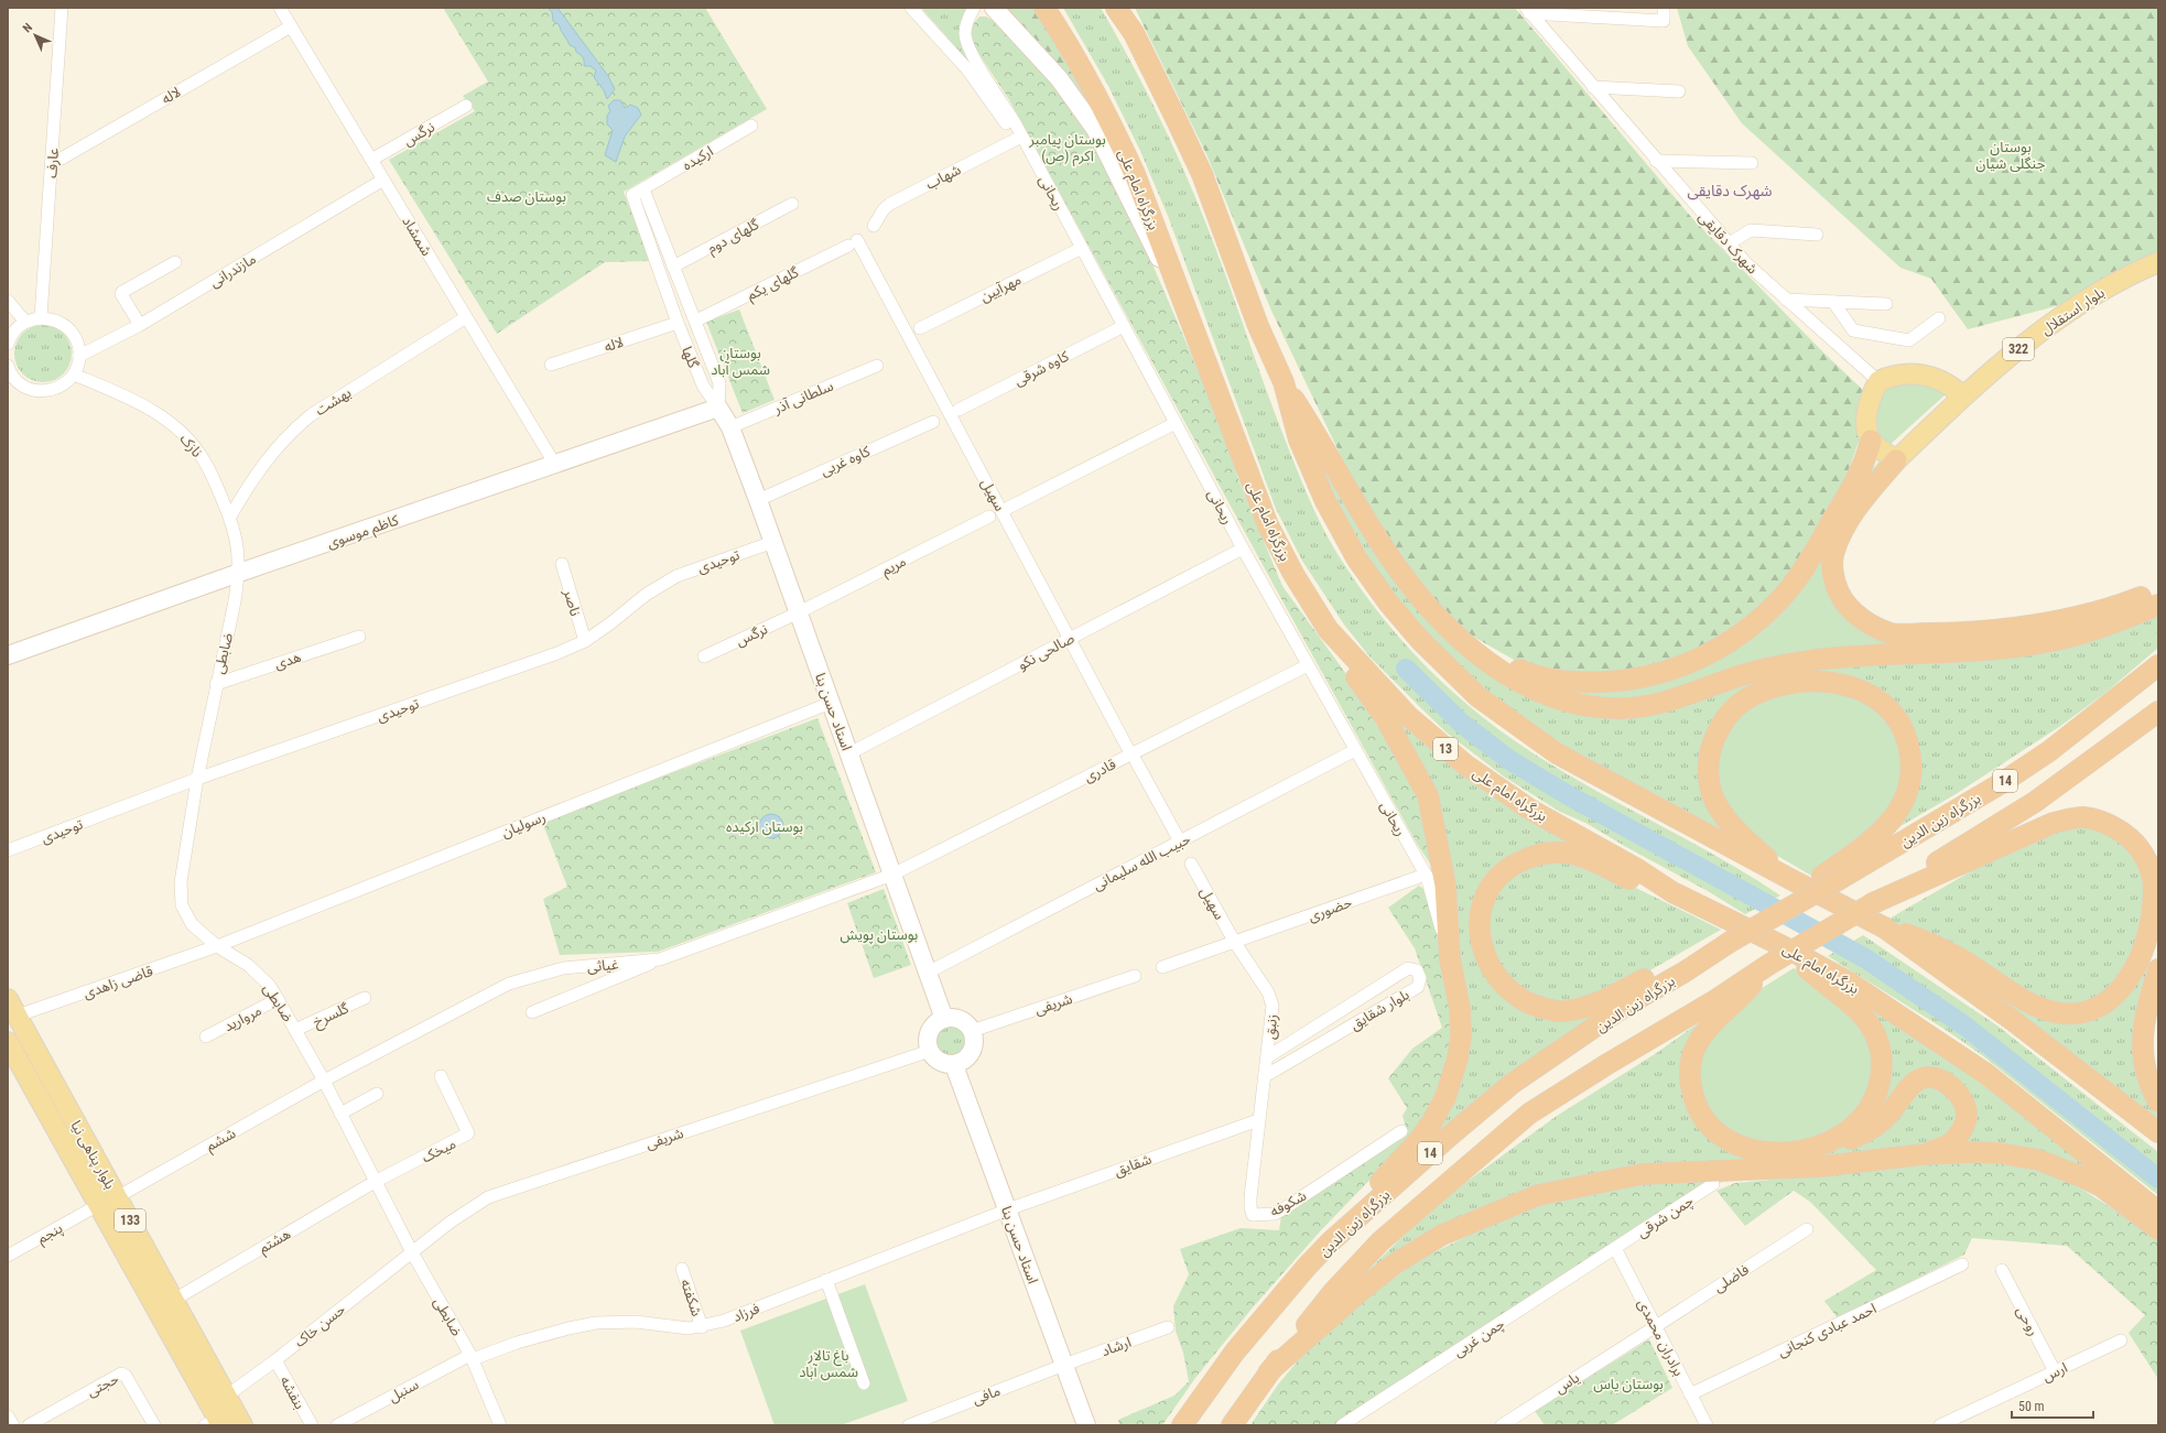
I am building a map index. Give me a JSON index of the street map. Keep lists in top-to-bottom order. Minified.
{"streets":{"highway":["بزرگراه امام علی","13","14","بزرگراه زین الدین"],"main road":["بلوار استقلال","322","کاظم موسوی","استاد حسن بنا","بلوار پناهی نیا","133"],"street":["لاله","نرگس","ارکیده","عارف","شهاب","ریحانی","شمشاد","گلهای دوم","شهرک دقایقی","مازندرانی","گلهای یکم","مهرآیین","گلها","کاوه شرقی","سلطانی آذر","بهشت","نازک","کاوه غربی","سهیل","توحیدی","مریم","ناصر","صالحی نکو","ضابطی","هدی","قادری","رسولیان","حبیب الله سلیمانی","حضوری","غیاثی","قاضی زاهدی","شریفی","بلوار شقایق","گلسرخ","مروارید","زنبق","ششم","میخک","شقایق","شکوفه","چمن شرقی","پنجم","هشتم","فاضلی","شکفته","فرزاد","روحی","حسن خاک","احمد عبادی کنجانی","چمن غربی","برادران محمدی","ارشاد","ارس","یاس","حجتی","سنبل","بنفشه","مافی"]},"crossings":[["لاله","عارف"],["لاله","شمشاد"],["لاله","گلها"],["نرگس","شمشاد"],["نرگس","مریم"],["نرگس","استاد حسن بنا"],["ارکیده","گلها"],["شهاب","ریحانی"],["ریحانی","مهرآیین"],["ریحانی","کاوه شرقی"],["ریحانی","صالحی نکو"],["ریحانی","قادری"],["ریحانی","حبیب الله سلیمانی"],["ریحانی","حضوری"],["شمشاد","مازندرانی"],["شمشاد","بهشت"],["شمشاد","کاظم موسوی"],["گلهای دوم","گلها"],["گلهای یکم","گلها"],["گلهای یکم","سهیل"],["گلها","کاظم موسوی"],["گلها","استاد حسن بنا"],["سلطانی آذر","استاد حسن بنا"],["بهشت","نازک"],["نازک","کاظم موسوی"],["نازک","ضابطی"],["کاوه غربی","استاد حسن بنا"],["سهیل","صالحی نکو"],["سهیل","حضوری"],["سهیل","زنبق"],["کاظم موسوی","ضابطی"],["کاظم موسوی","استاد حسن بنا"],["توحیدی","ناصر"],["توحیدی","ضابطی"],["توحیدی","استاد حسن بنا"],["مریم","استاد حسن بنا"],["صالحی نکو","استاد حسن بنا"],["ضابطی","هدی"],["ضابطی","رسولیان"],["ضابطی","غیاثی"],["ضابطی","قاضی زاهدی"],["ضابطی","شریفی"],["ضابطی","گلسرخ"],["ضابطی","مروارید"],["ضابطی","ششم"],["ضابطی","میخک"],["ضابطی","هشتم"],["ضابطی","فرزاد"],["ضابطی","حسن خاک"],["ضابطی","سنبل"],["استاد حسن بنا","قادری"],["استاد حسن بنا","رسولیان"],["استاد حسن بنا","حبیب الله سلیمانی"],["استاد حسن بنا","غیاثی"],["استاد حسن بنا","شریفی"],["استاد حسن بنا","شقایق"],["استاد حسن بنا","فرزاد"],["استاد حسن بنا","ارشاد"],["استاد حسن بنا","مافی"],["قادری","غیاثی"],["رسولیان","قاضی زاهدی"],["حضوری","زنبق"],["غیاثی","ششم"],["قاضی زاهدی","بلوار پناهی نیا"],["شریفی","حسن خاک"],["بلوار شقایق","زنبق"],["زنبق","شقایق"],["زنبق","شکوفه"],["ششم","بلوار پناهی نیا"],["میخک","هشتم"],["بلوار پناهی نیا","هشتم"],["بلوار پناهی نیا","حسن خاک"],["شقایق","شکوفه"],["شقایق","فرزاد"],["چمن شرقی","چمن غربی"],["چمن شرقی","برادران محمدی"],["فاضلی","برادران محمدی"],["فاضلی","یاس"],["شکفته","فرزاد"],["فرزاد","سنبل"],["روحی","ارس"],["حسن خاک","بنفشه"],["احمد عبادی کنجانی","برادران محمدی"],["چمن غربی","برادران محمدی"],["برادران محمدی","یاس"],["ارشاد","مافی"]],"districts":["شهرک دقایقی"],"parks":["بوستان پیامبر اکرم (ص)","بوستان جنگلی شیان","بوستان صدف","بوستان شمس آباد","بوستان ارکیده","بوستان پویش","باغ تالار شمس آباد","بوستان یاس"],"scale_bar":"50 m","north":"top left"}
